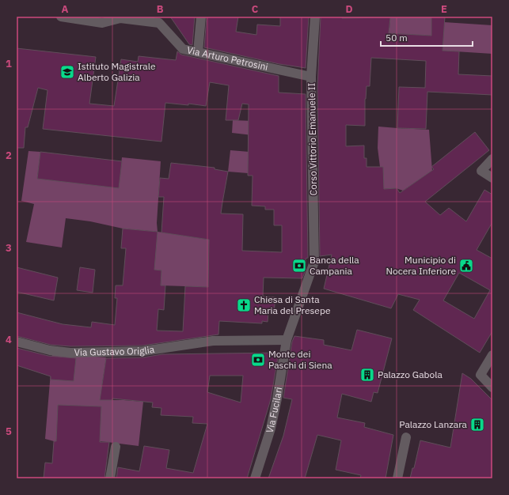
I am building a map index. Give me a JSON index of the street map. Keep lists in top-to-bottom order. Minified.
{"streets":{"street":["Via Arturo Petrosini","Corso Vittorio Emanuele II","Via Gustavo Origlia","Via Fucilari"]},"crossings":[["Via Arturo Petrosini","Corso Vittorio Emanuele II"],["Corso Vittorio Emanuele II","Via Fucilari"],["Via Gustavo Origlia","Via Fucilari"]],"places":{"school or university":["Istituto Magistrale Alberto Galizia"],"bank":["Banca della Campania","Monte dei Paschi di Siena"],"public building":["Municipio di Nocera Inferiore"],"church":["Chiesa di Santa Maria del Presepe"],"building":["Palazzo Gabola","Palazzo Lanzara"]},"scale_bar":"50 m","grid":{"columns":["A","B","C","D","E"],"rows":["1","2","3","4","5"]}}
